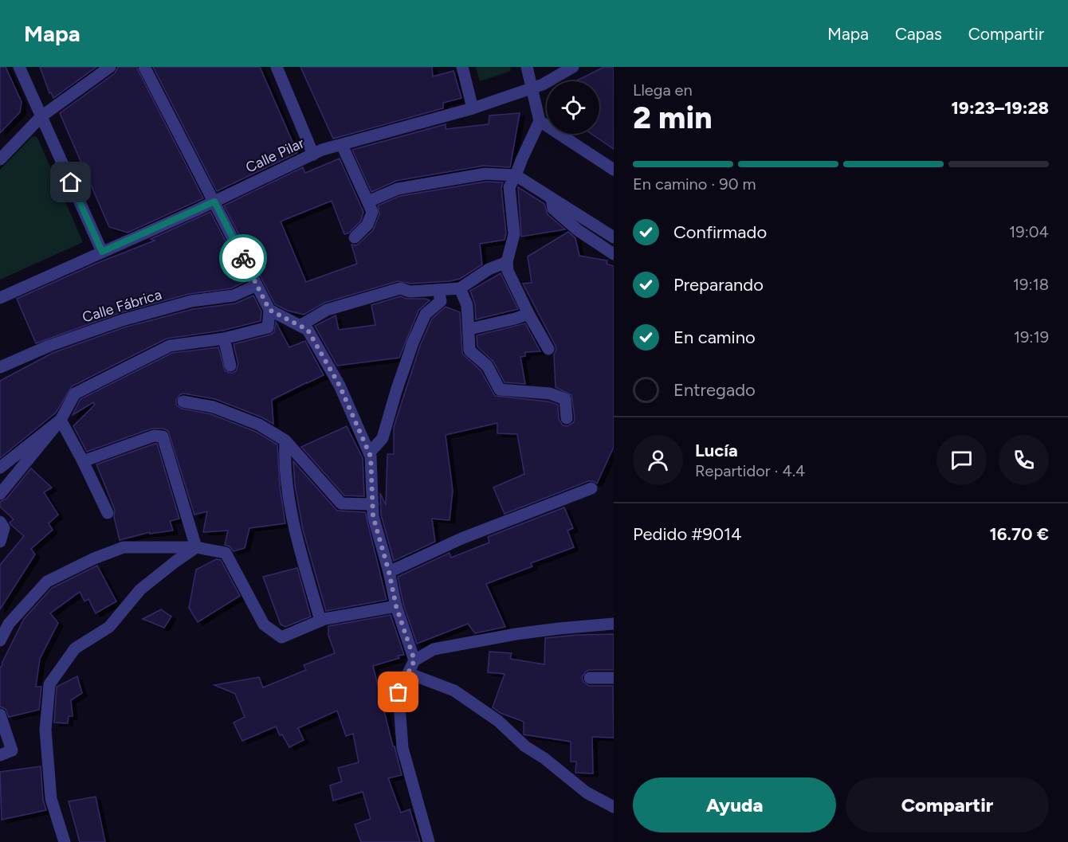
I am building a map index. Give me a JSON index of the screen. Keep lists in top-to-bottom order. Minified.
{"streets":{"street":["Calle Pilar","Calle Fábrica"]},"page":{"header":"Mapa","nav":["Mapa","Capas","Compartir"],"heading":["2 min","Llega en","19:23–19:28"],"panel":["Lucía","Repartidor · 4.4","Pedido #9014","16.70 €"],"bar":"En camino · 90 m","list":[["Confirmado","19:04"],["Preparando","19:18"],["En camino","19:19"],"Entregado"],"buttons":["Ayuda","Compartir"]}}
